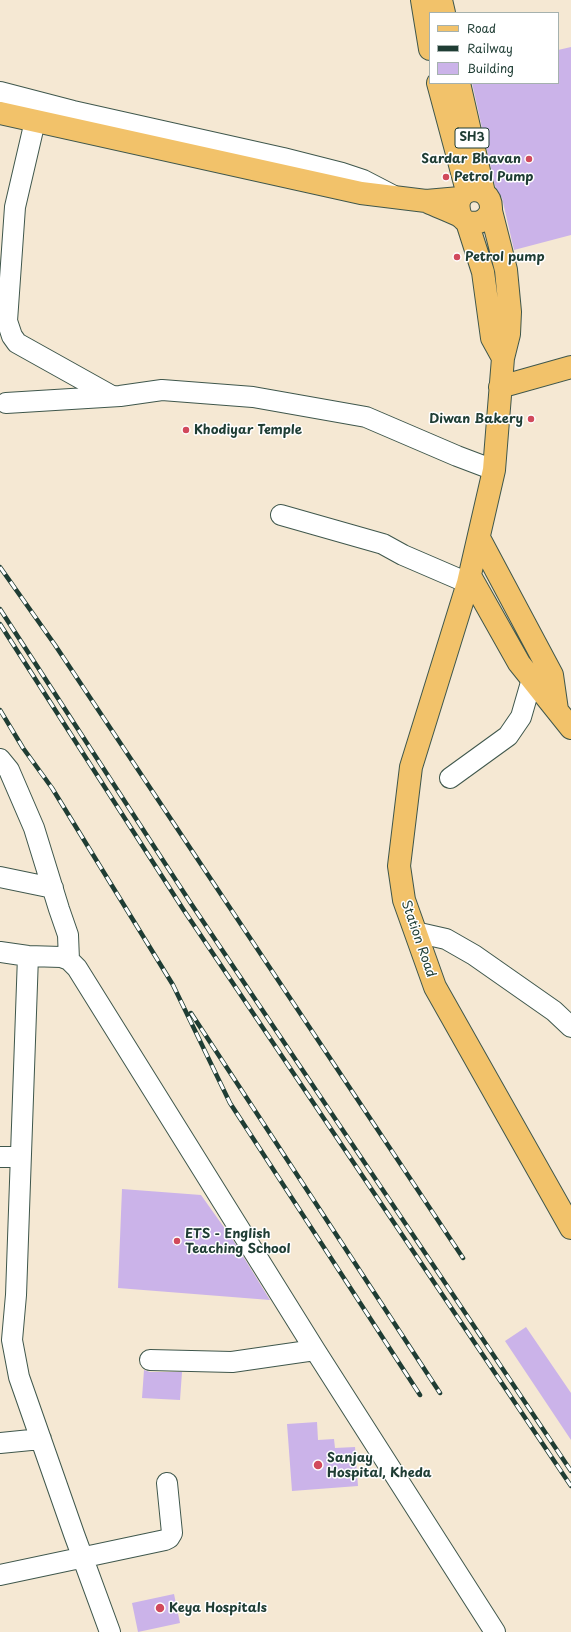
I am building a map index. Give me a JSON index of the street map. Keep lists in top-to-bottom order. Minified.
{"streets":{"main road":["SH3","Station Road"]},"crossings":[["SH3","Station Road"]],"places":["Sardar Bhavan","Petrol Pump","Petrol pump","Diwan Bakery","Khodiyar Temple","ETS - English Teaching School","Sanjay Hospital, Kheda","Keya Hospitals"],"legend":["Road","Railway","Building"]}
